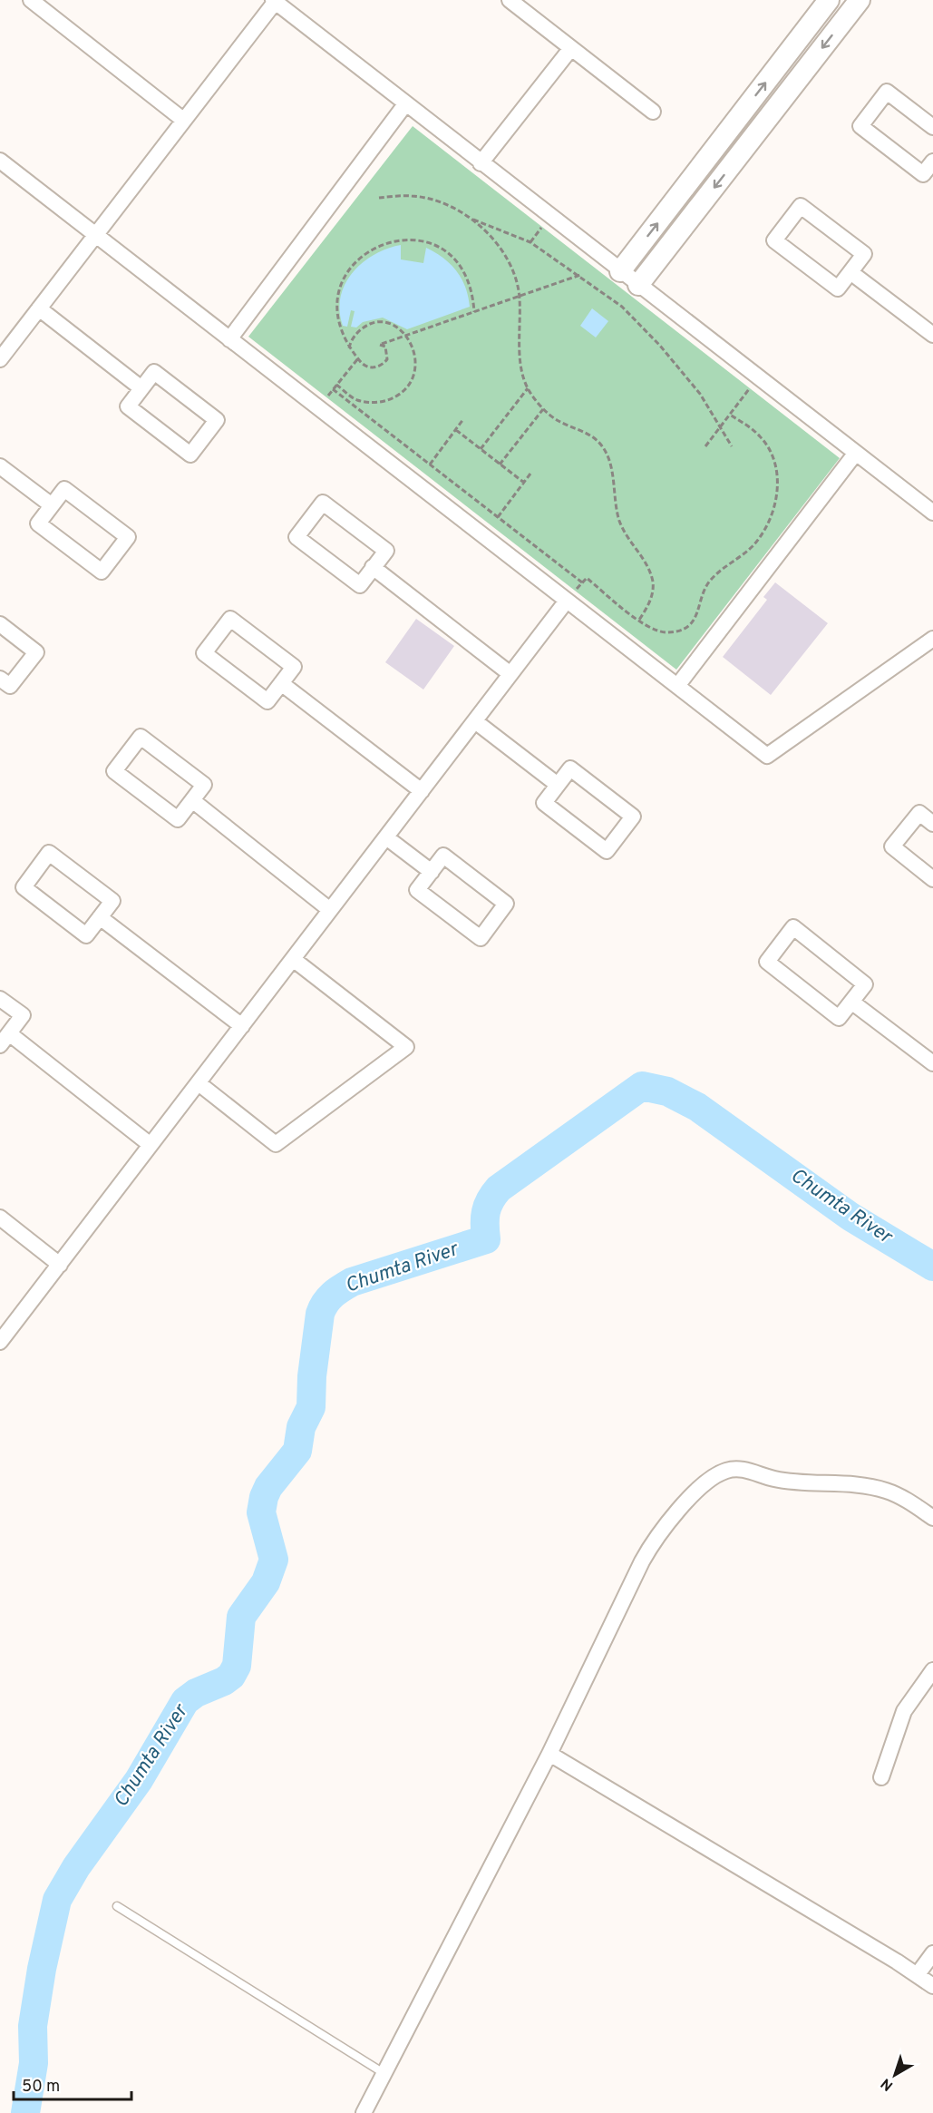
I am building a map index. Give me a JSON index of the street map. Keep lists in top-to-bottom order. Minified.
{"water":["Chumta River"],"scale_bar":"50 m","north":"bottom left"}
